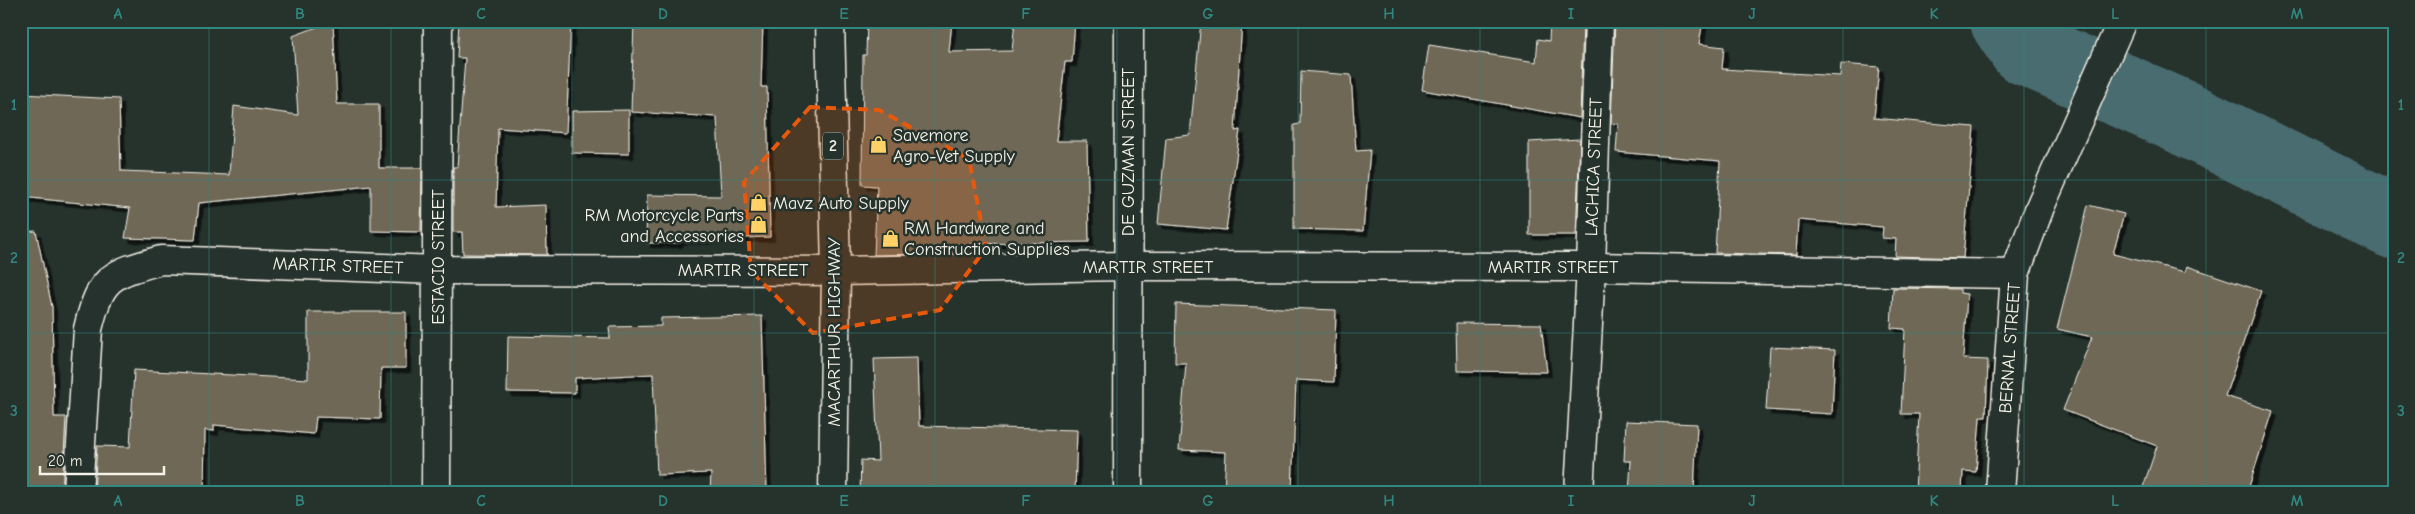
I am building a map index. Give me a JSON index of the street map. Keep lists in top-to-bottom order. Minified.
{"streets":{"main road":["2","DE GUZMAN STREET","LACHICA STREET","ESTACIO STREET","MARTIR STREET","MACARTHUR HIGHWAY","BERNAL STREET"]},"crossings":[["DE GUZMAN STREET","MARTIR STREET"],["LACHICA STREET","MARTIR STREET"],["ESTACIO STREET","MARTIR STREET"],["MARTIR STREET","MACARTHUR HIGHWAY"],["MARTIR STREET","BERNAL STREET"]],"places":{"shop":["Savemore Agro-Vet Supply","Mavz Auto Supply","RM Motorcycle Parts and Accessories","RM Hardware and Construction Supplies"]},"scale_bar":"20 m","grid":{"columns":["A","B","C","D","E","F","G","H","I","J","K","L","M"],"rows":["1","2","3"]}}
